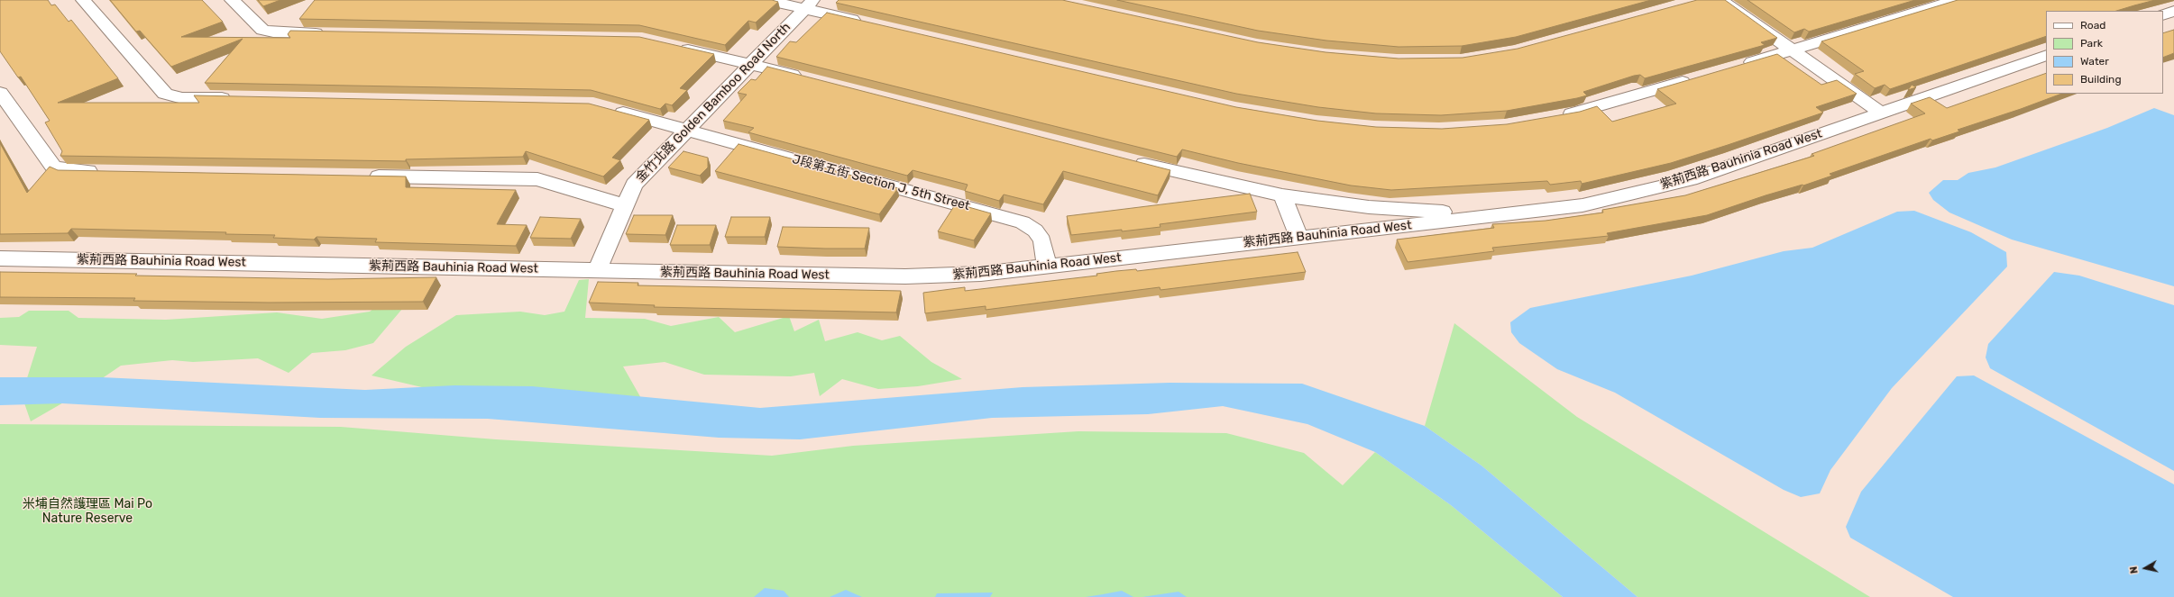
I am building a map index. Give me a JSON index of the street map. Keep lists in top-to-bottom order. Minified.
{"streets":{"street":["金竹北路 Golden Bamboo Road North","紫荊西路 Bauhinia Road West","J段第五街 Section J, 5th Street"]},"crossings":[["金竹北路 Golden Bamboo Road North","紫荊西路 Bauhinia Road West"],["金竹北路 Golden Bamboo Road North","J段第五街 Section J, 5th Street"],["紫荊西路 Bauhinia Road West","J段第五街 Section J, 5th Street"]],"parks":["米埔自然護理區 Mai Po Nature Reserve"],"legend":["Road","Park","Water","Building"],"north":"left"}
